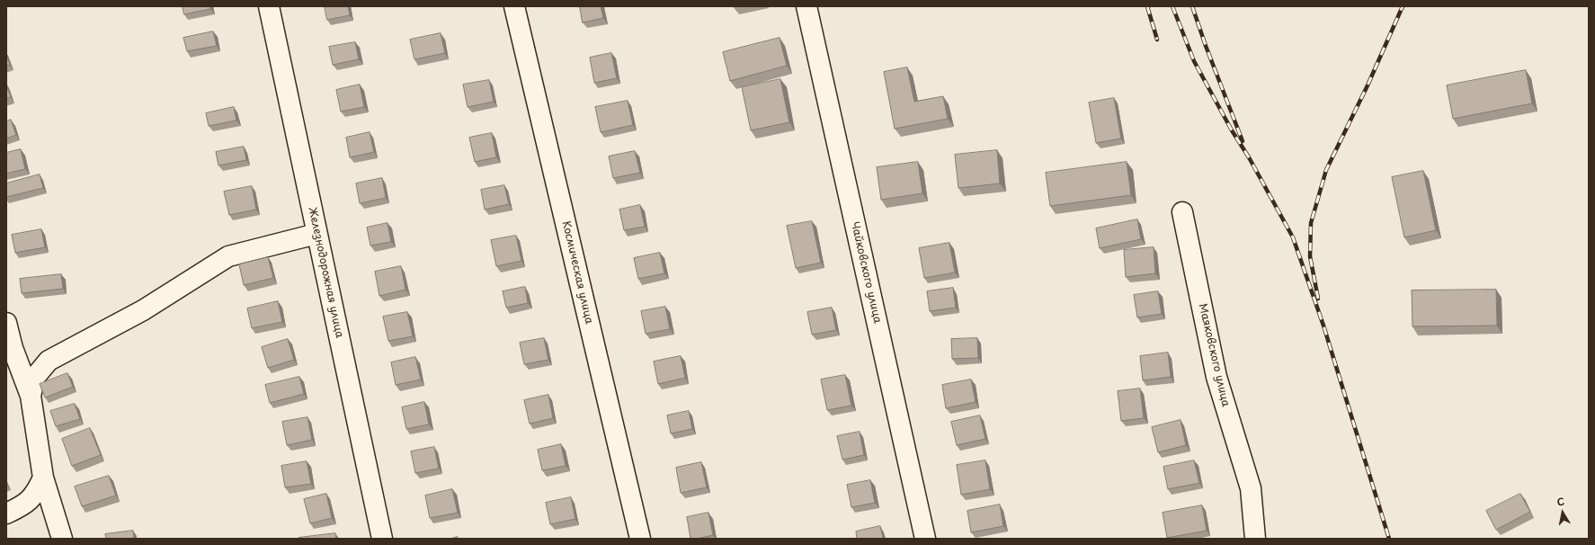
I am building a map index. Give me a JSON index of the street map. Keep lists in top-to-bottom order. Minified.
{"streets":{"street":["Железнодорожная улица","Космическая улица","Чайковского улица","Маяковского улица"]},"north":"top"}
